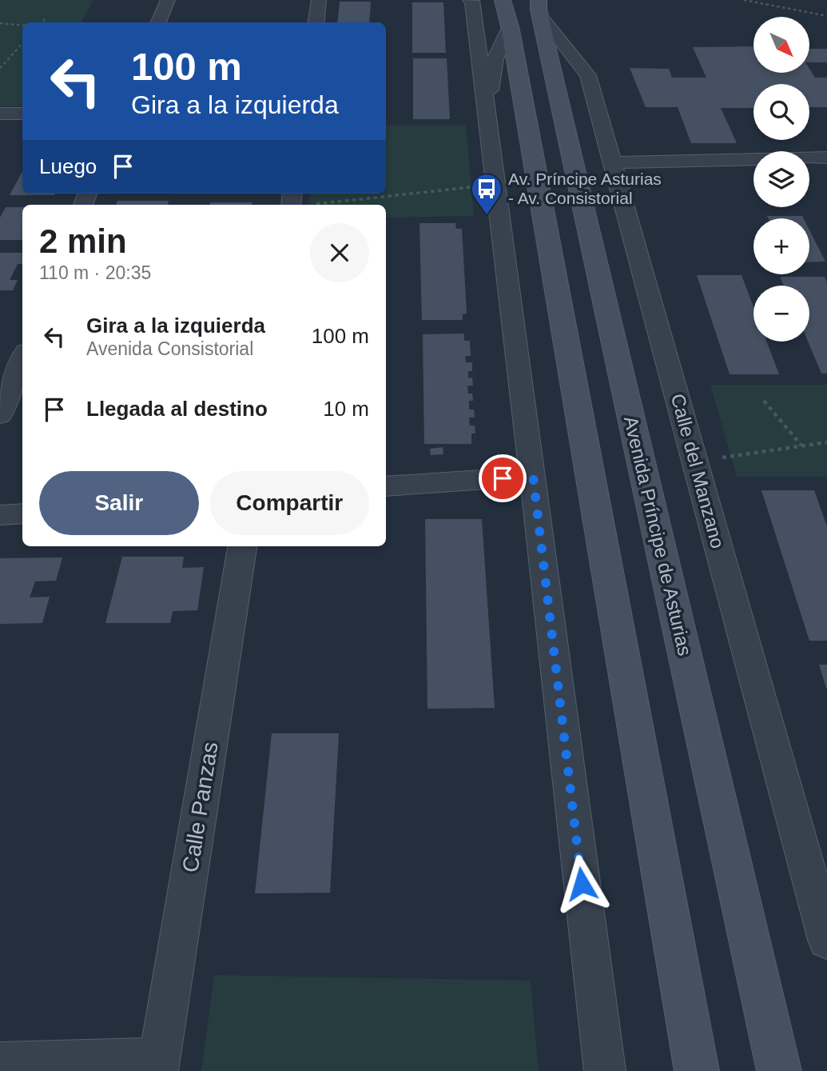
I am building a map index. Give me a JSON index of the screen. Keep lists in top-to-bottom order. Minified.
{"streets":{"street":["Calle del Manzano","Avenida Príncipe de Asturias","Calle Panzas"]},"crossings":[["Calle del Manzano","Avenida Príncipe de Asturias"]],"places":{"bus stop":["Av. Príncipe Asturias - Av. Consistorial"]},"north":"bottom right","page":{"map_buttons":["+","−"],"turn":["100 m","Gira a la izquierda"],"then":"Luego","heading":["2 min","110 m · 20:35"],"list":[{"name":"Gira a la izquierda","note":"Avenida Consistorial","value":"100 m"},{"name":"Llegada al destino","value":"10 m"}],"buttons":["Salir","Compartir"]}}
